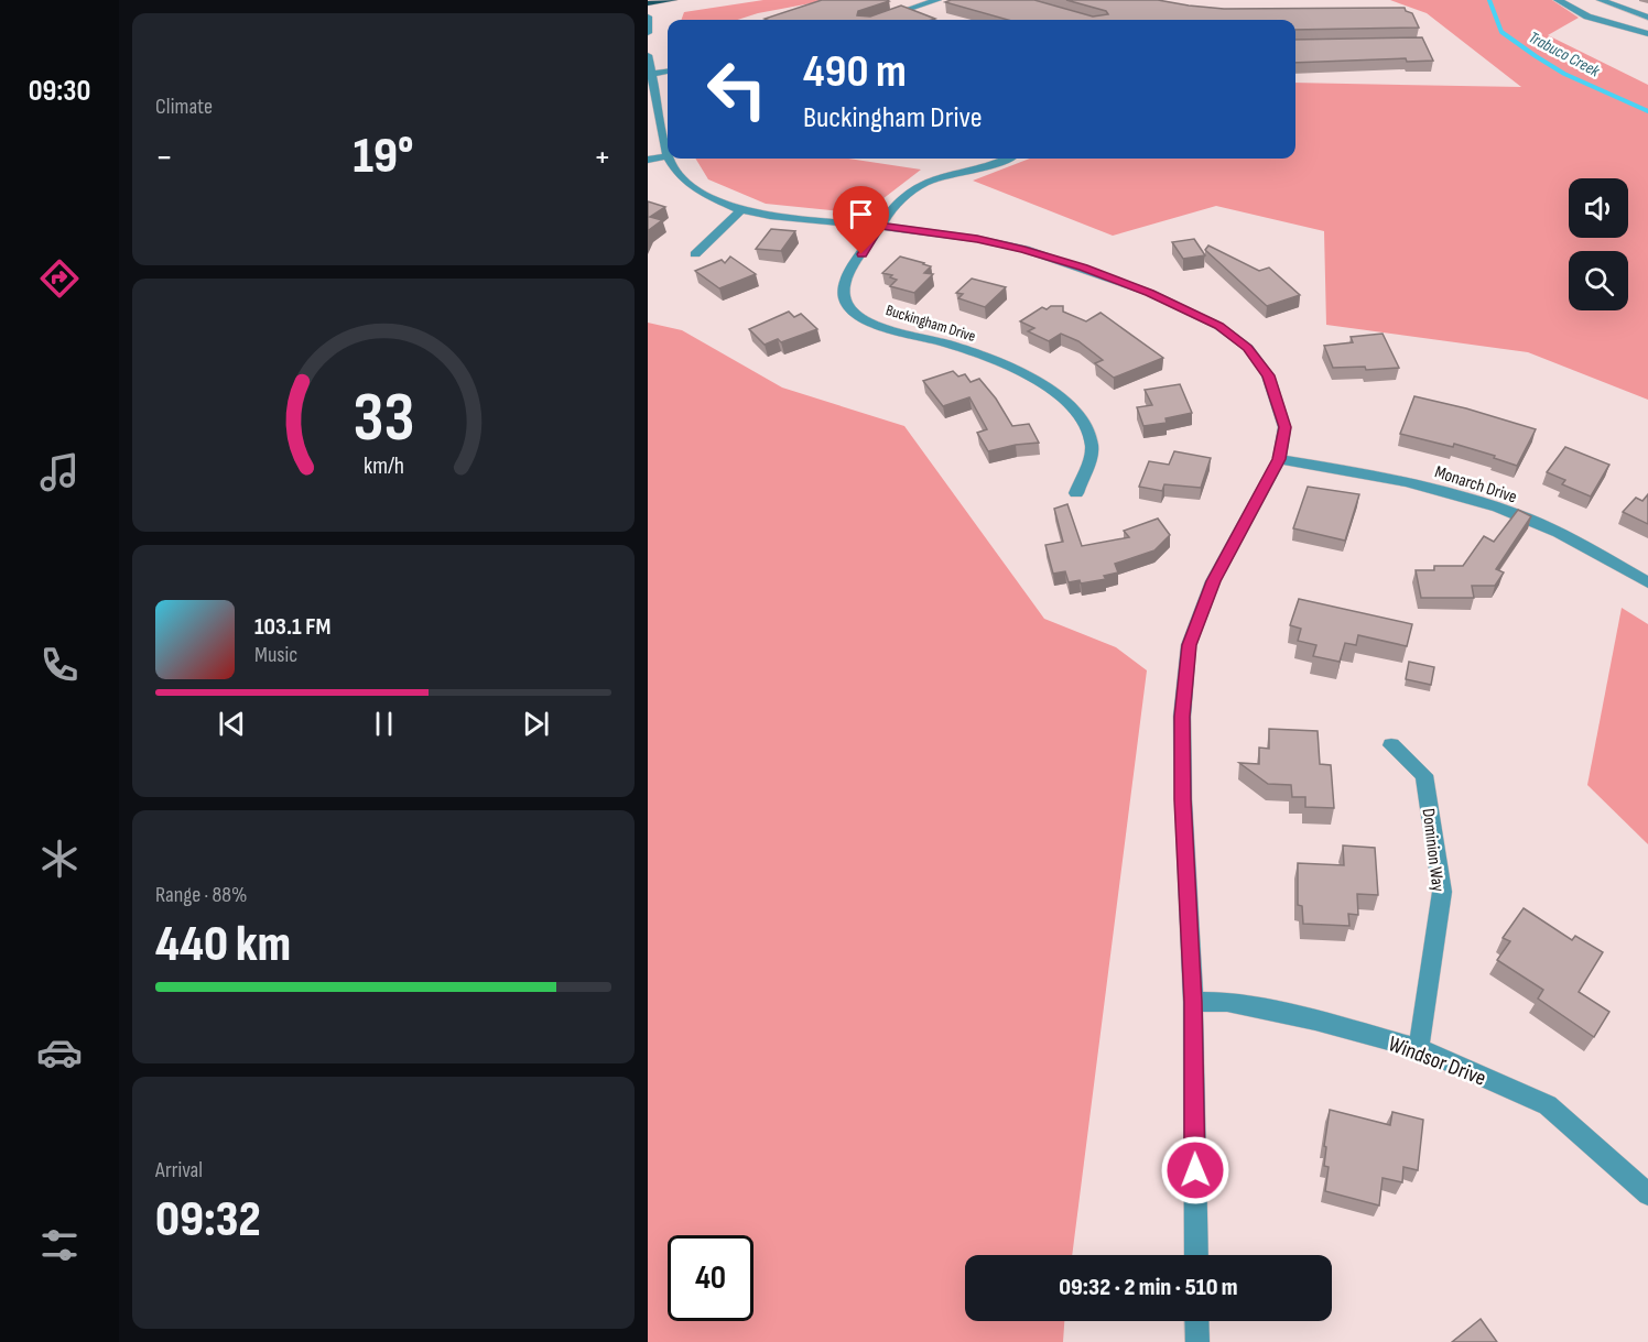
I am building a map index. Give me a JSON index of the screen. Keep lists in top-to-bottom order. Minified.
{"streets":{"street":["Buckingham Drive","Monarch Drive","Dominion Way","Windsor Drive"]},"crossings":[["Dominion Way","Windsor Drive"]],"water":["Trabuco Creek"],"page":{"tabs":"09:30","tile":["Climate",["Range · 88%","440 km"],["Arrival","09:32"]],"turn":["490 m","Buckingham Drive"],"heat":["−","19°","+"],"song":["103.1 FM","Music"],"limit":"40","trip":"09:32 · 2 min · 510 m","gauge":["33","km/h"]}}
